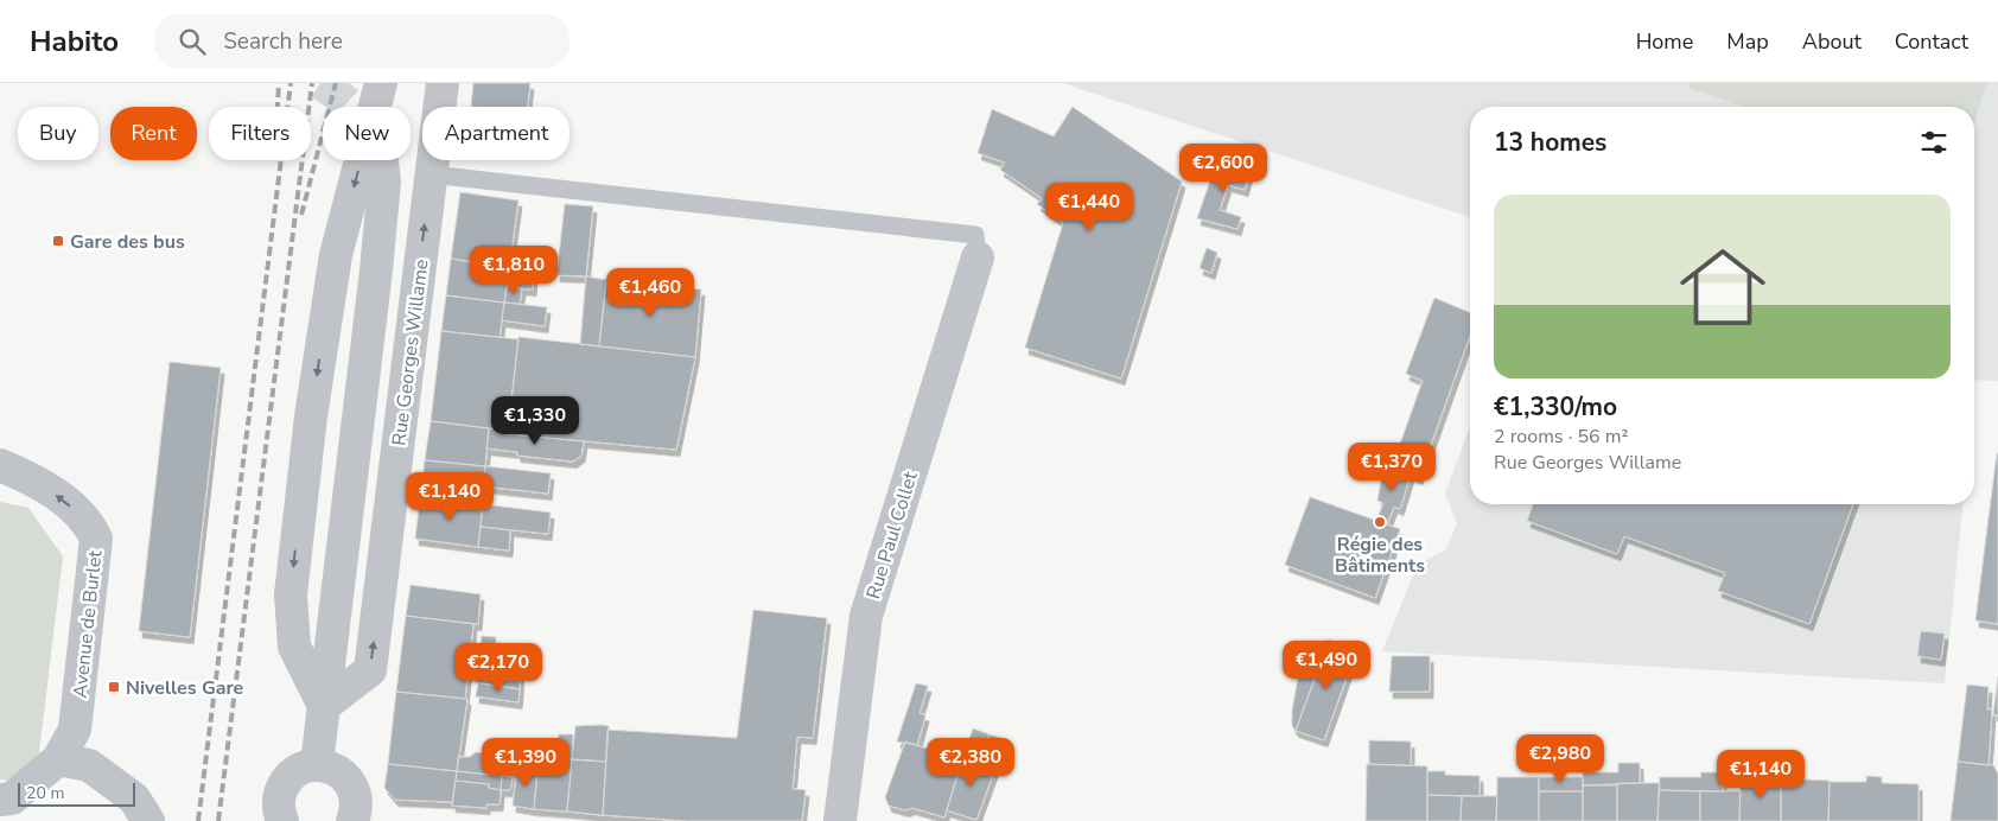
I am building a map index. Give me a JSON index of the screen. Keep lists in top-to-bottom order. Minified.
{"streets":{"street":["Rue Georges Willame","Rue Paul Collet","Avenue de Burlet"]},"places":{"transit":["Gare des bus","Nivelles Gare"],"other":["Régie des Bâtiments"]},"scale_bar":"20 m","page":{"header":"Habito","search":"Search here","nav":["Home","Map","About","Contact"],"chip":["Buy","Rent","Filters","New","Apartment"],"heading":"13 homes","price":["€2,600","€1,440","€1,810","€1,460","€1,330","€1,370","€1,140","€1,490","€2,170","€2,980","€1,390","€2,380","€1,140"],"list":[{"name":"€1,330/mo","note":"2 rooms · 56 m² · Rue Georges Willame"}],"scale":"20 m"}}
